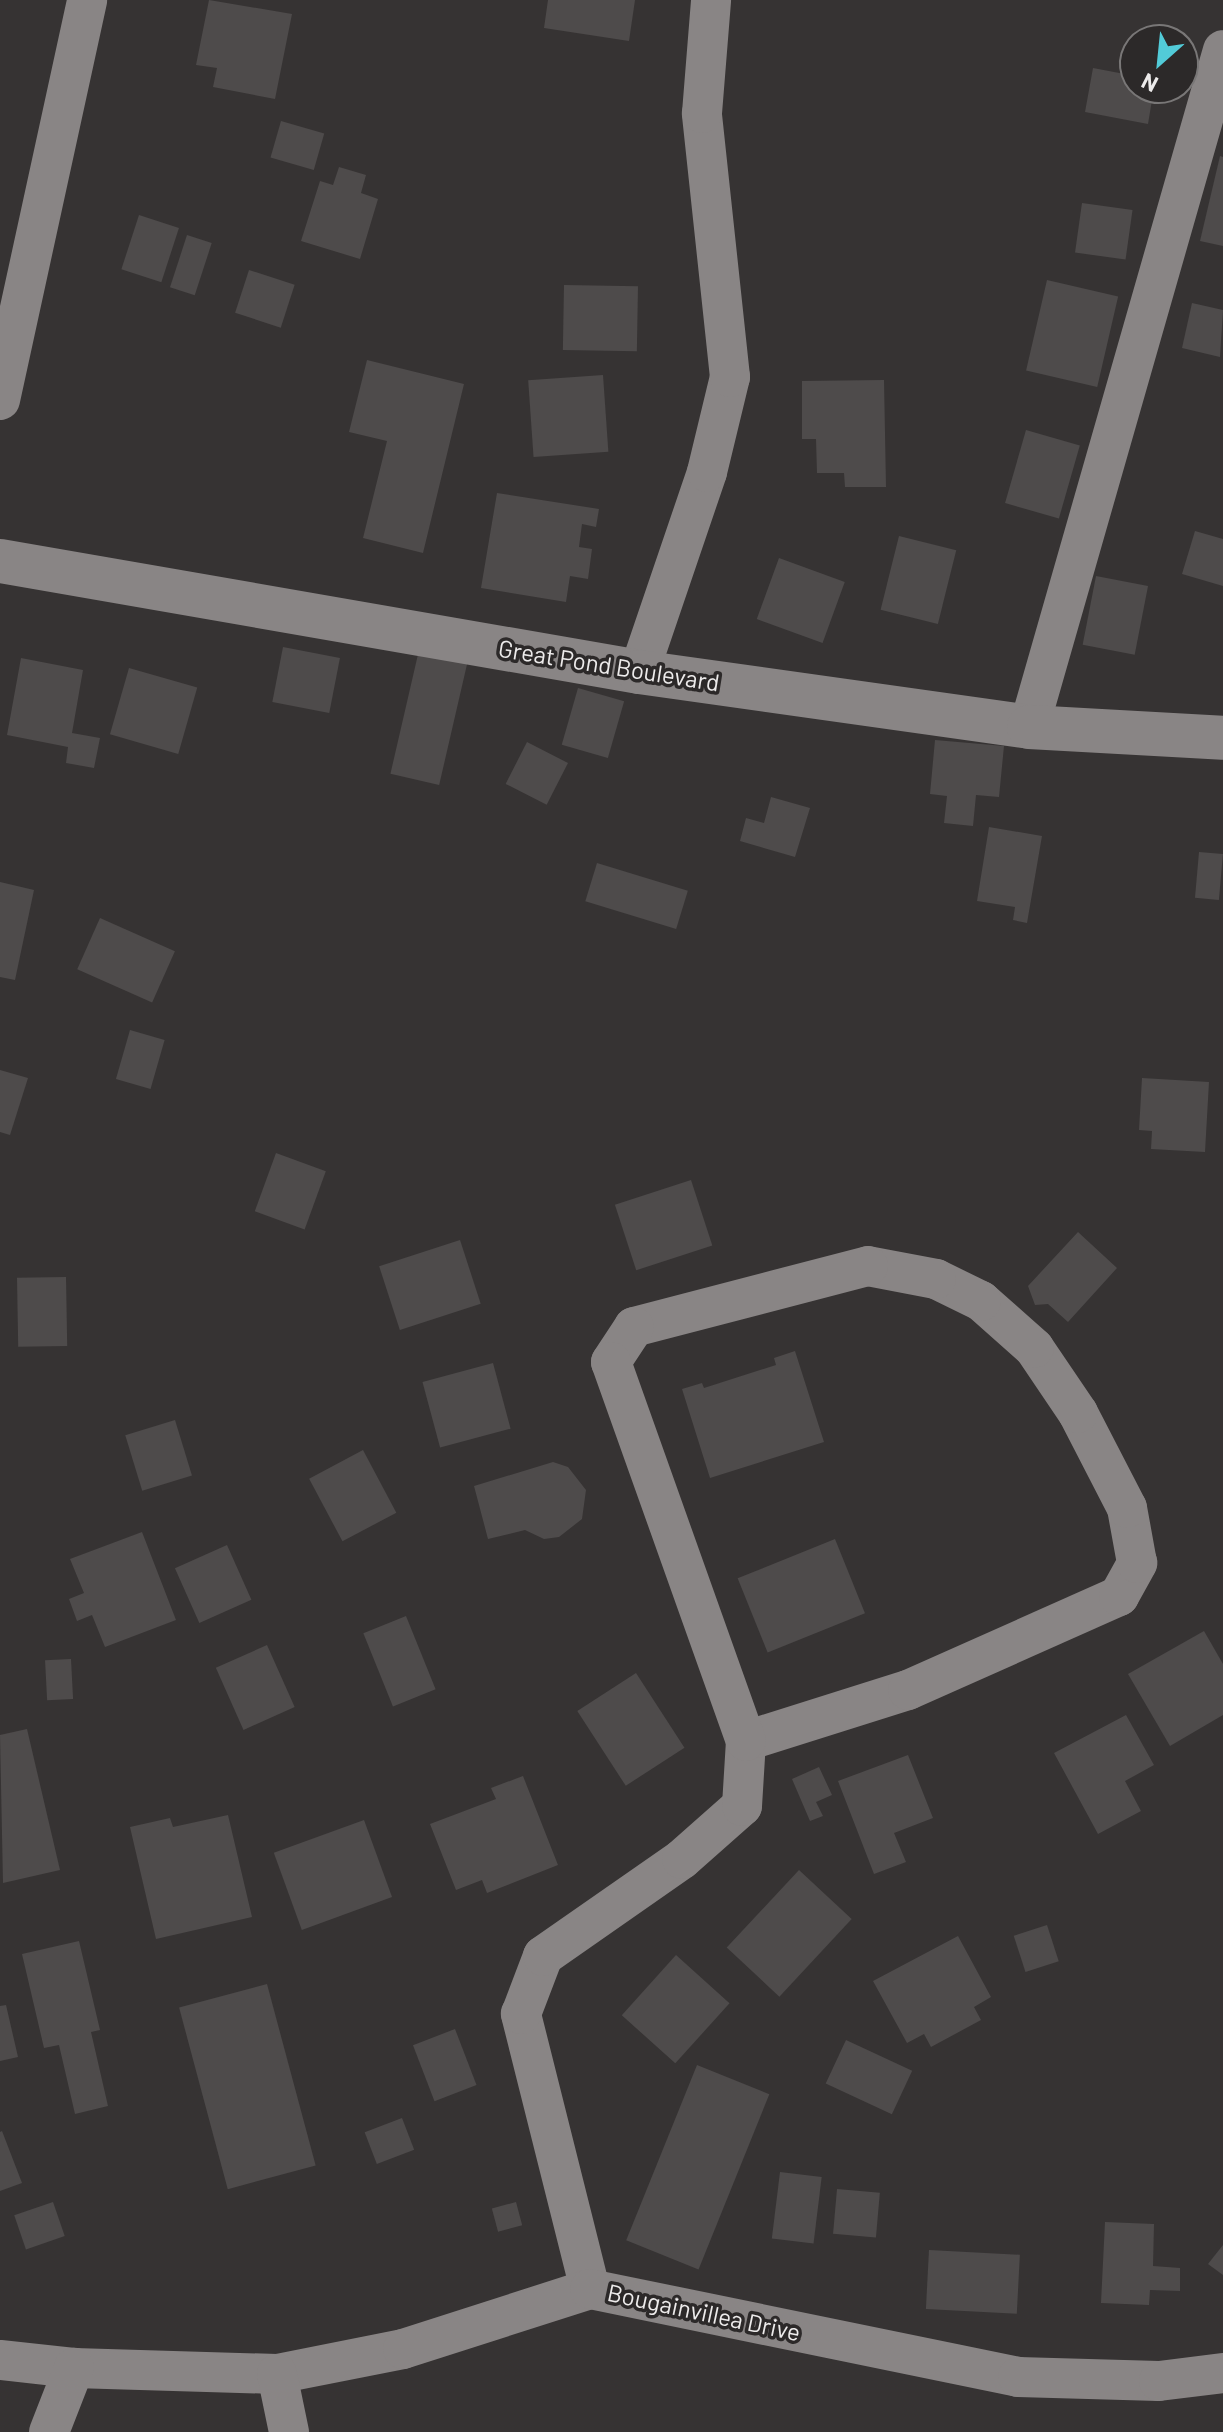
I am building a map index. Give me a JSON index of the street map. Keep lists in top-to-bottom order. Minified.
{"streets":{"street":["Great Pond Boulevard","Bougainvillea Drive"]},"north":"bottom left"}
